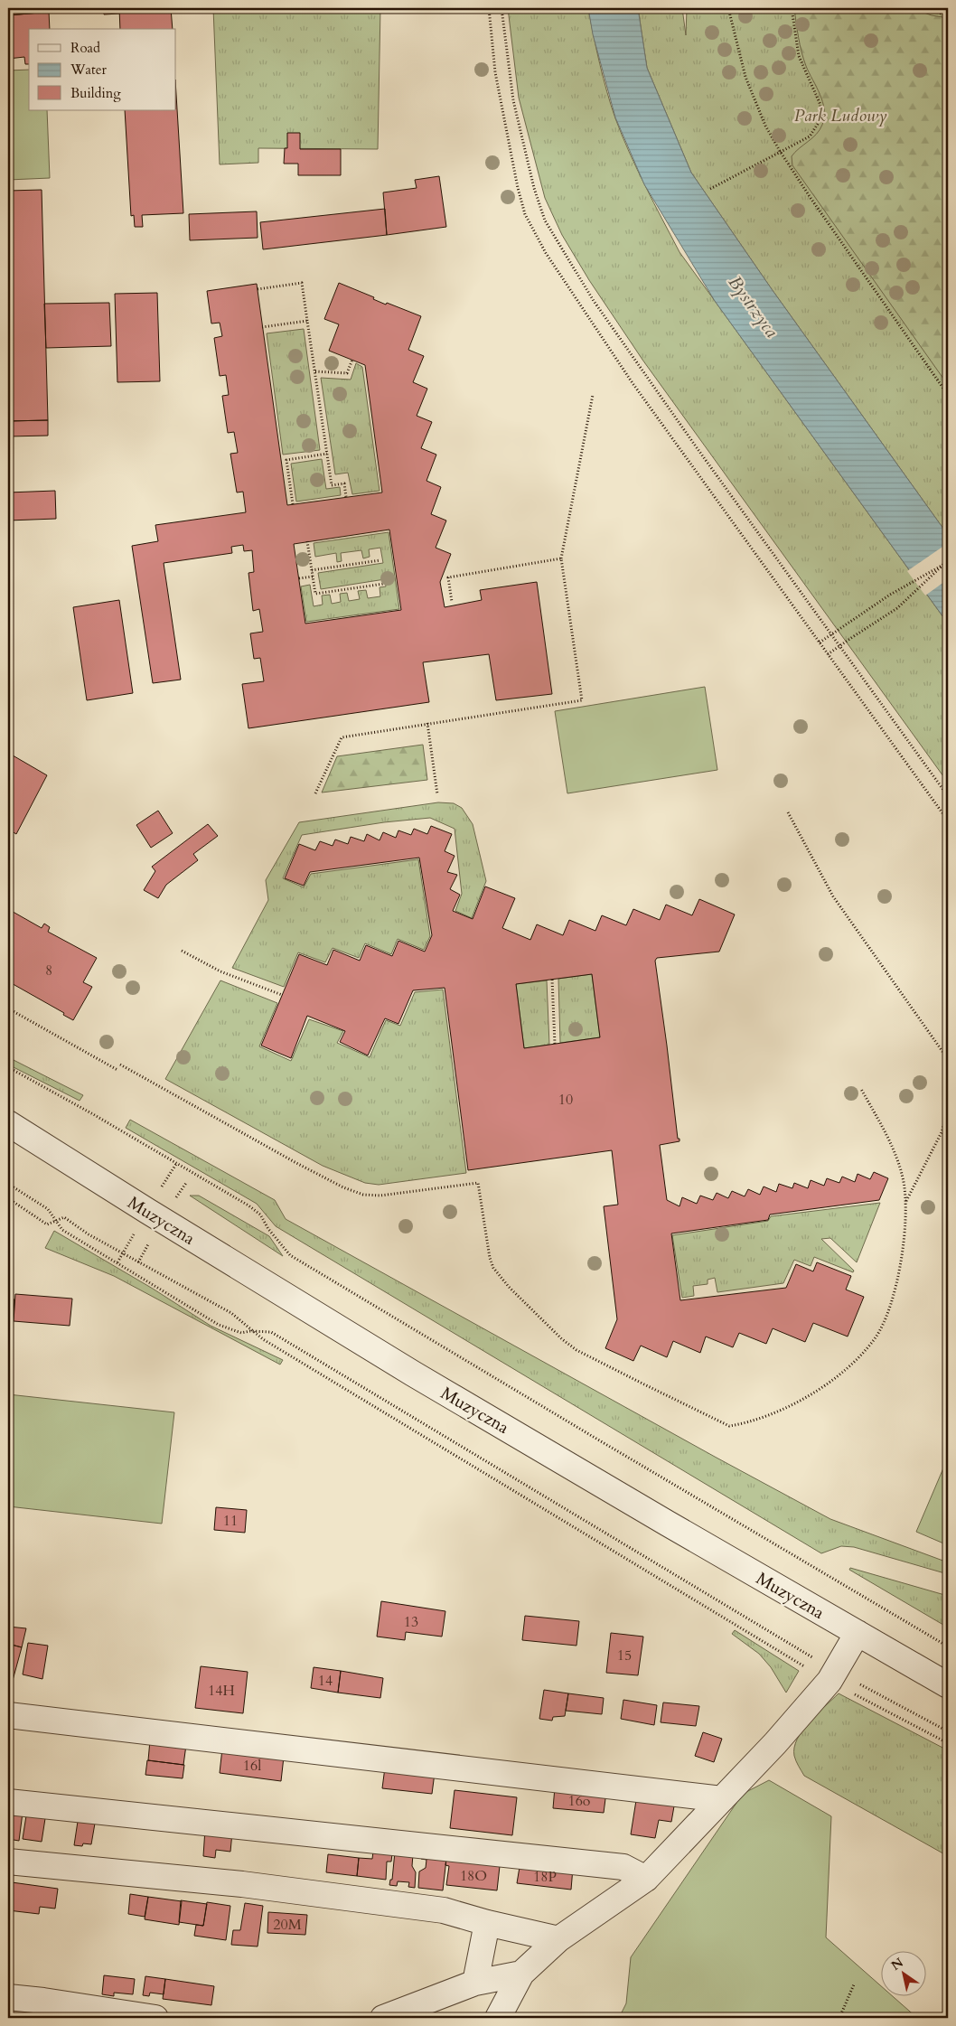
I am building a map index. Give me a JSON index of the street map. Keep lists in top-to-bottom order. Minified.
{"streets":{"street":["Muzyczna"]},"water":["Bystrzyca"],"parks":["Park Ludowy"],"house_numbers":["8","10","11","13","15","14","14H","16l","16o","18O","18P","20M"],"legend":["Road","Water","Building"],"north":"top left"}
